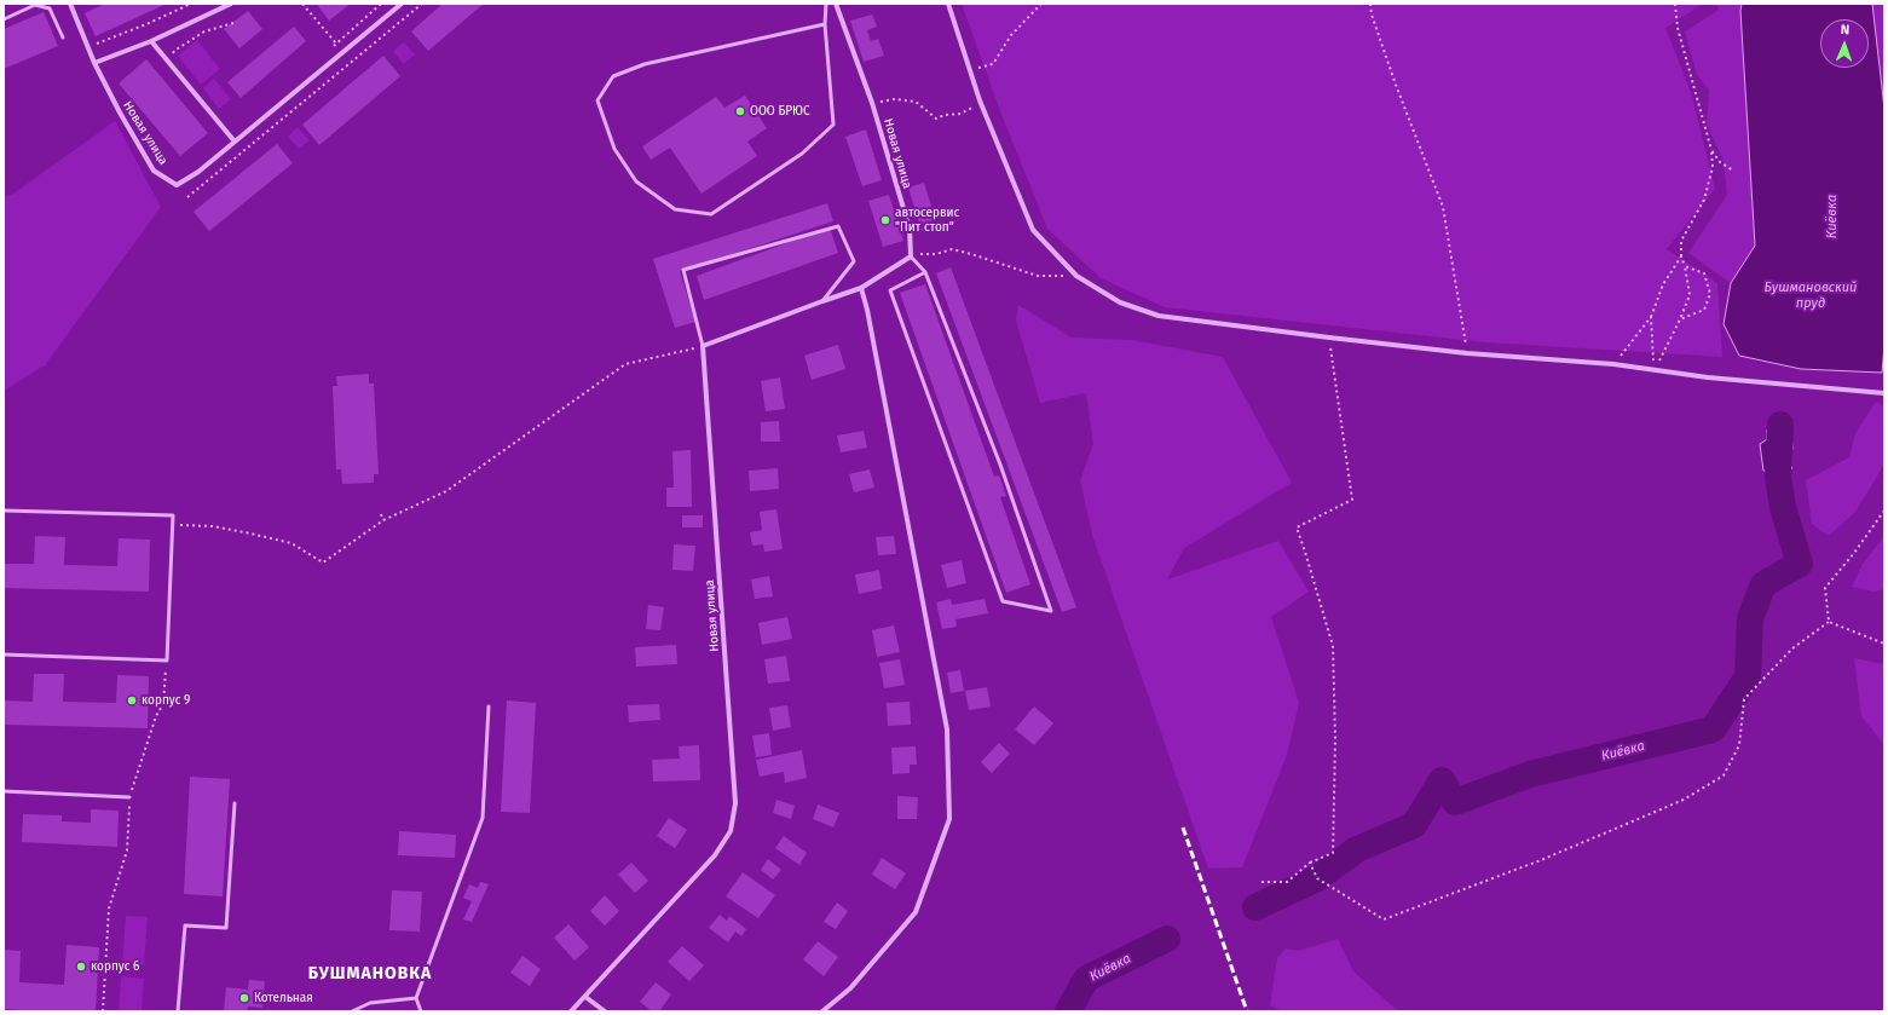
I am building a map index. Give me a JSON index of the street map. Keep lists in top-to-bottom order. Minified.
{"streets":{"street":["Новая улица"]},"districts":["БУШМАНОВКА"],"water":["Киёвка","Бушмановский пруд"],"places":["ООО БРЮС","автосервис \"Пит стоп\"","корпус 9","корпус 6","Котельная"],"north":"top"}
